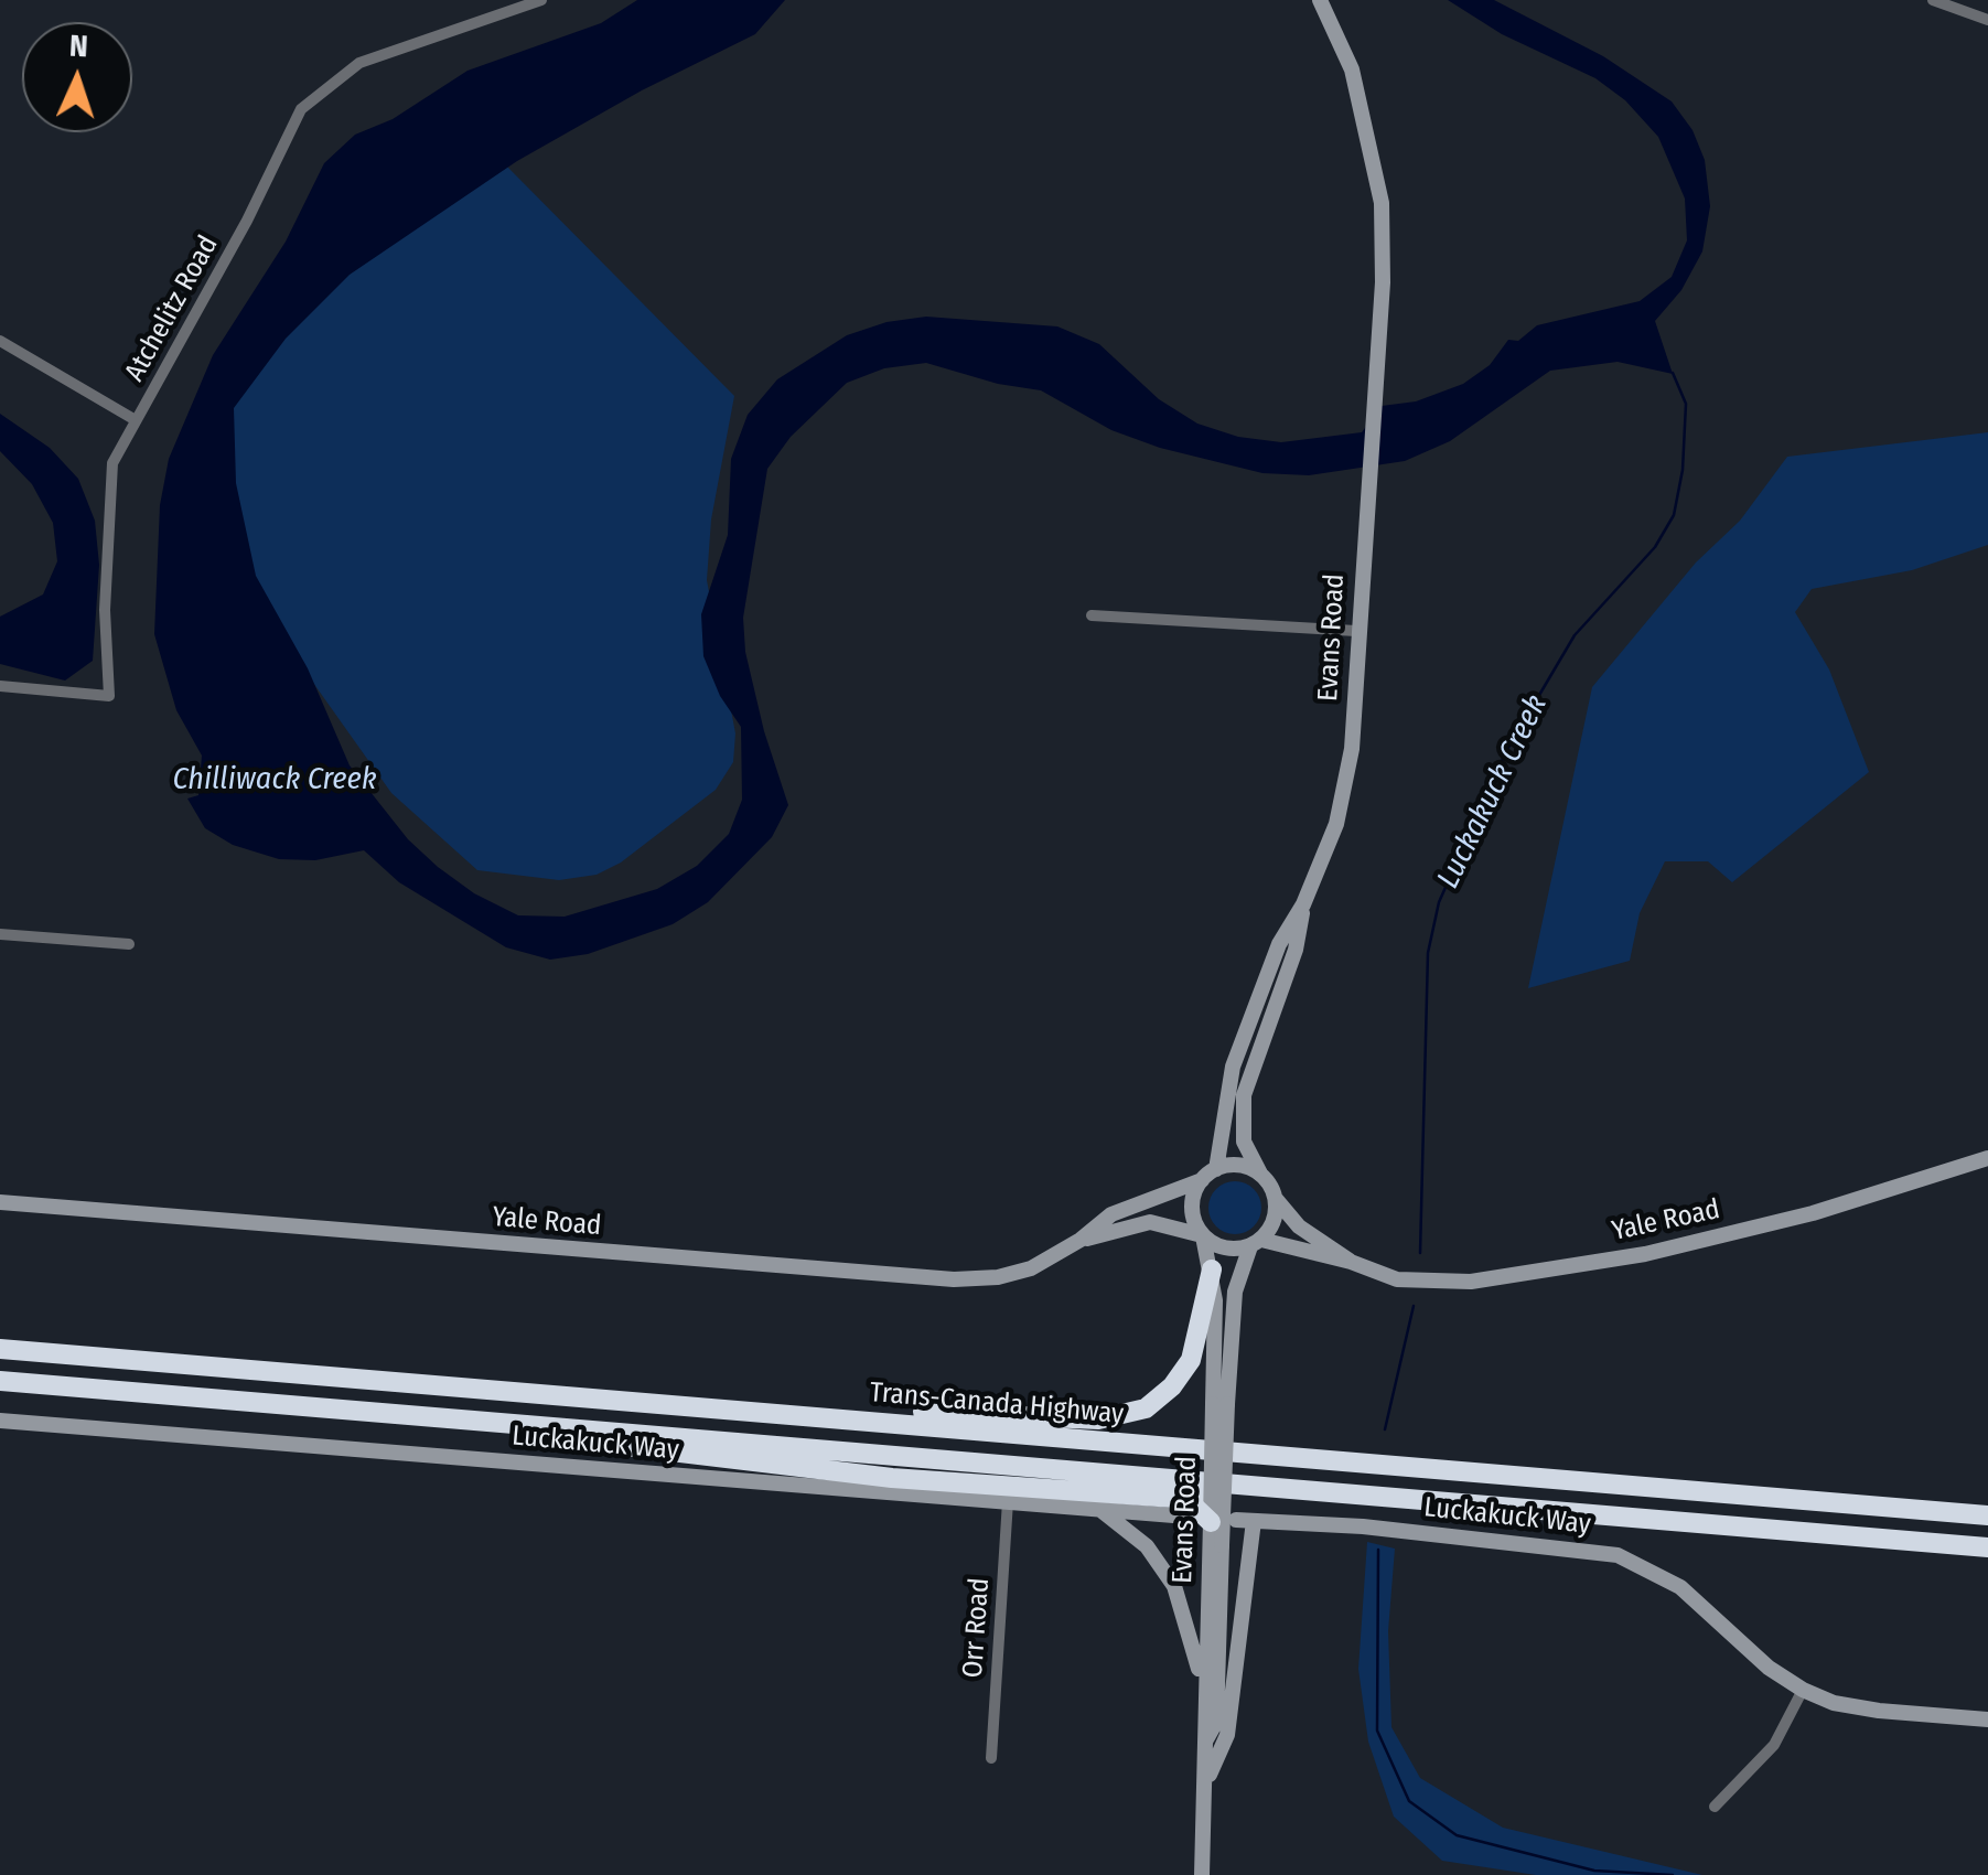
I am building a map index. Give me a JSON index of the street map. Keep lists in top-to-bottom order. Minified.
{"streets":{"highway":["Trans-Canada Highway"],"street":["Atchelitz Road","Evans Road","Yale Road","Luckakuck Way","Orr Road"]},"crossings":[["Evans Road","Yale Road"],["Luckakuck Way","Orr Road"]],"water":["Chilliwack Creek","Luckakuck Creek"],"north":"top"}
